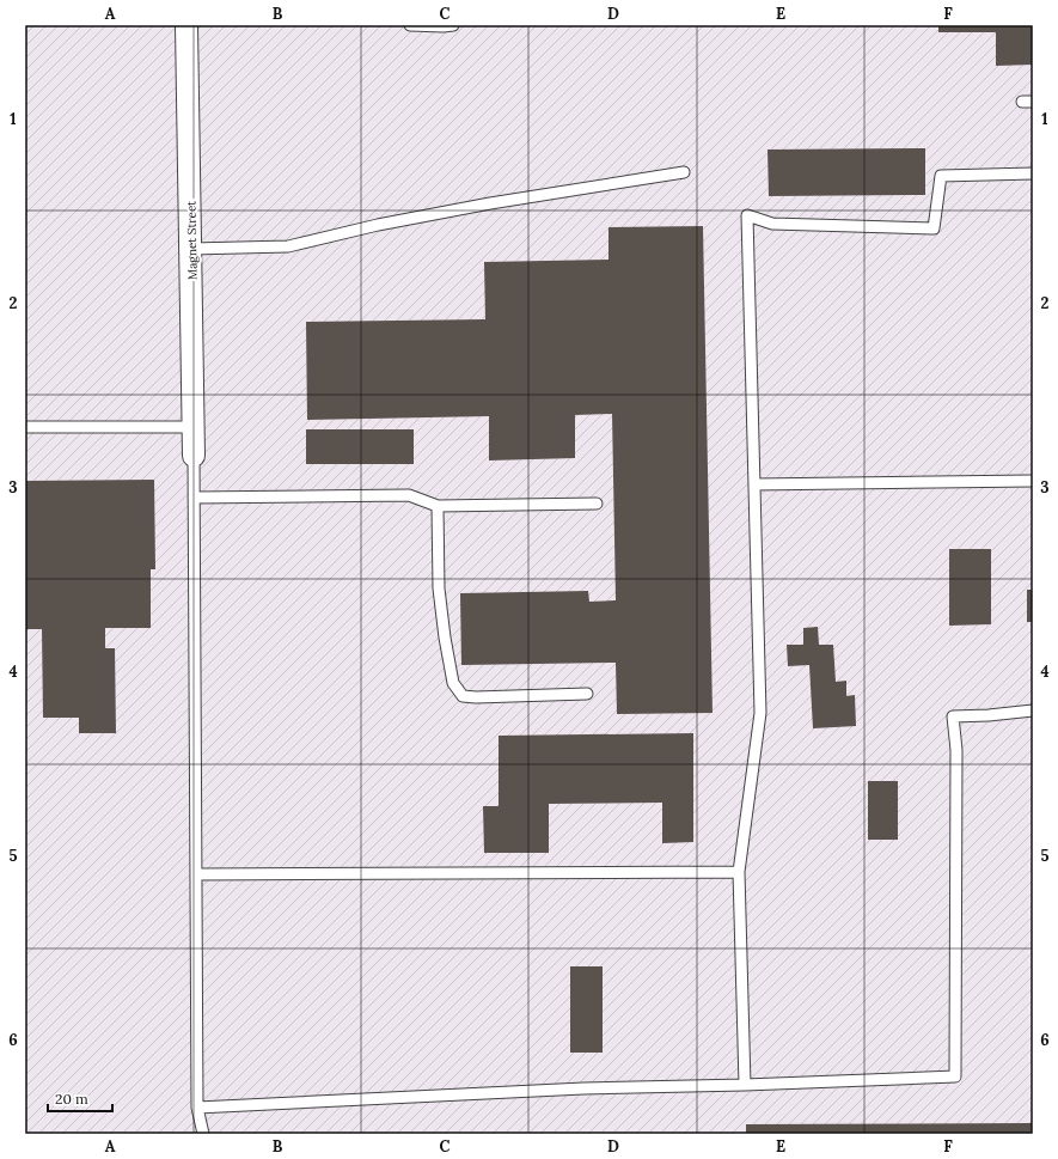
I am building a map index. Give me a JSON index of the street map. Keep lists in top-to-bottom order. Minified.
{"streets":{"street":["Magnet Street"]},"scale_bar":"20 m","grid":{"columns":["A","B","C","D","E","F"],"rows":["1","2","3","4","5","6"]}}
